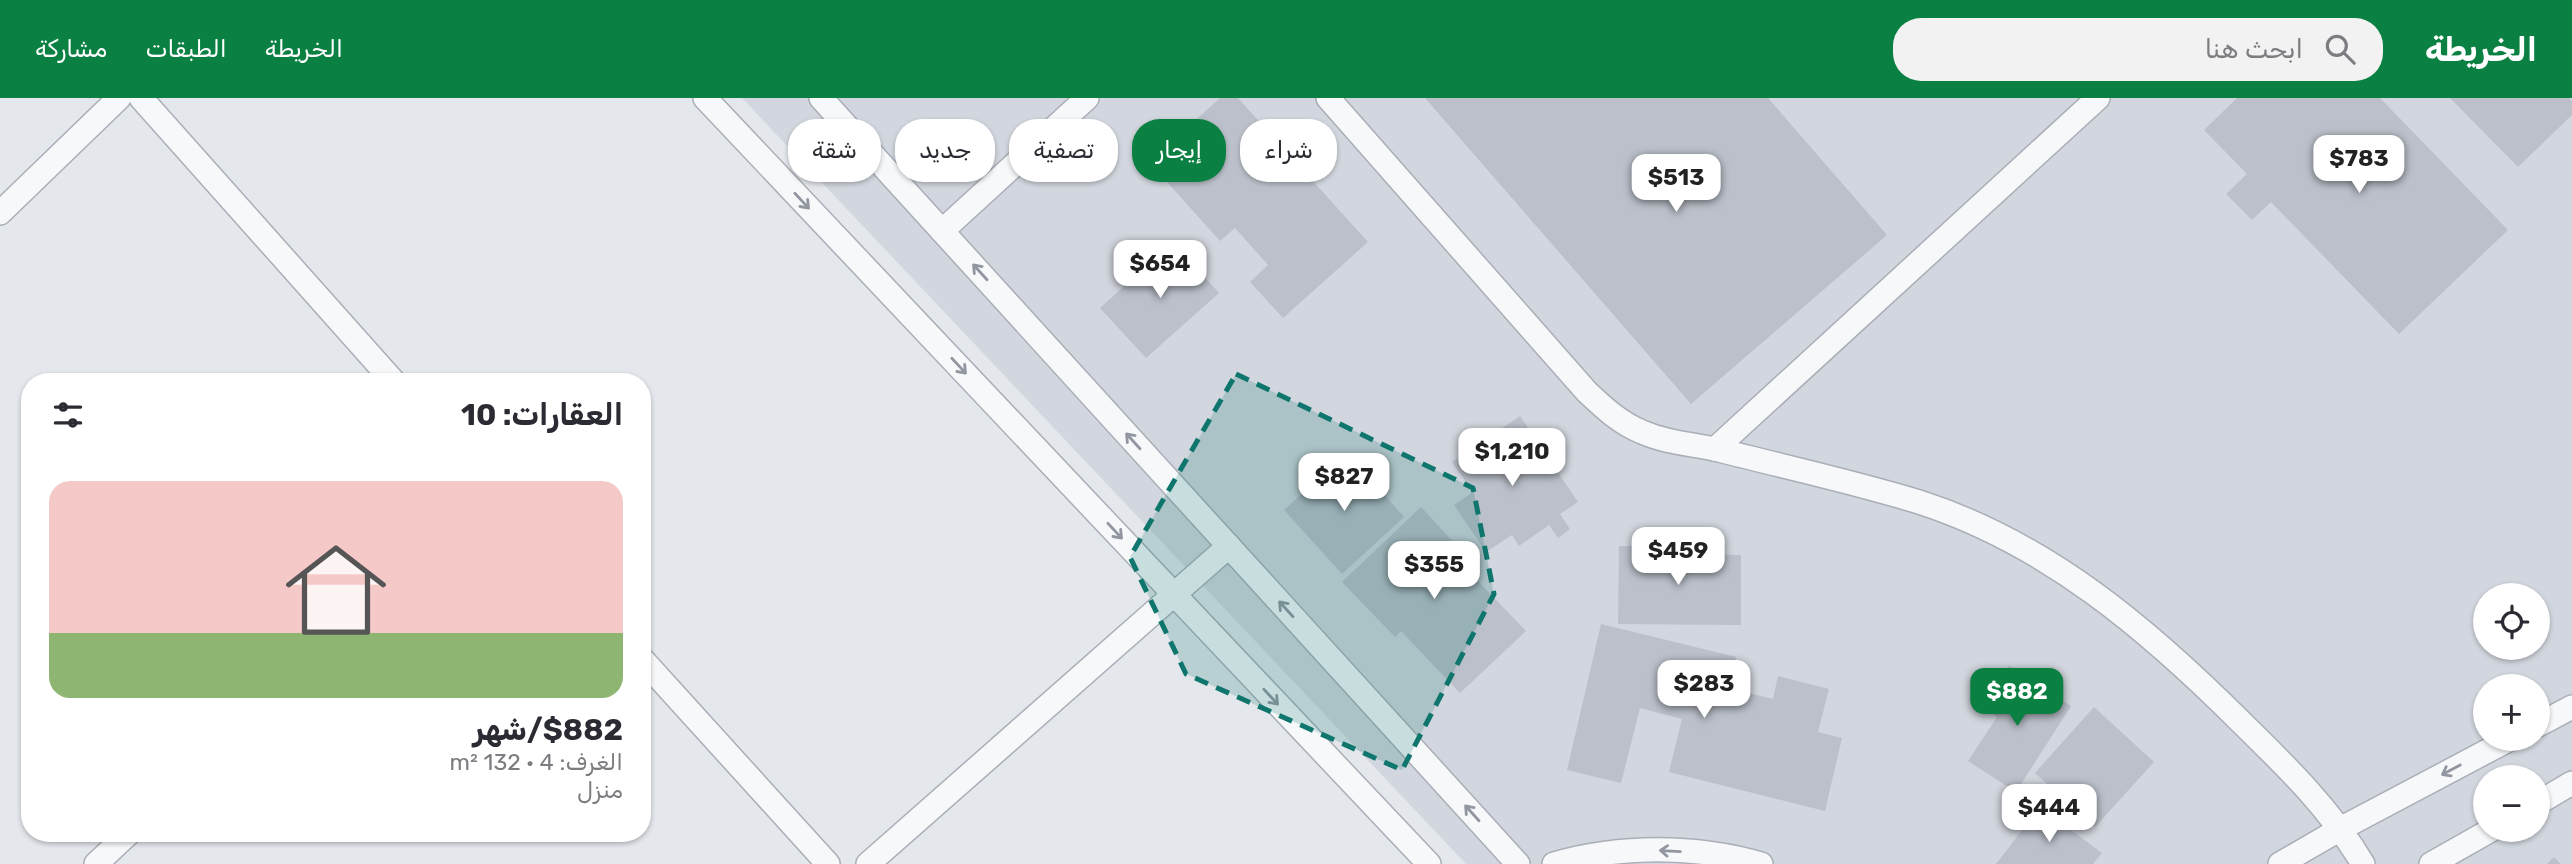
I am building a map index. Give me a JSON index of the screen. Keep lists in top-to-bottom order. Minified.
{"page":{"header":"الخريطة","search":"ابحث هنا","nav":["الخريطة","الطبقات","مشاركة"],"chip":["شراء","إيجار","تصفية","جديد","شقة"],"price":["$783","$513","$654","$1,210","$827","$459","$355","$283","$882","$444"],"heading":"العقارات: 10","list":[{"name":"$882/شهر","note":"الغرف: 4 · 132 m² · منزل"}],"map_buttons":["+","−"]}}
